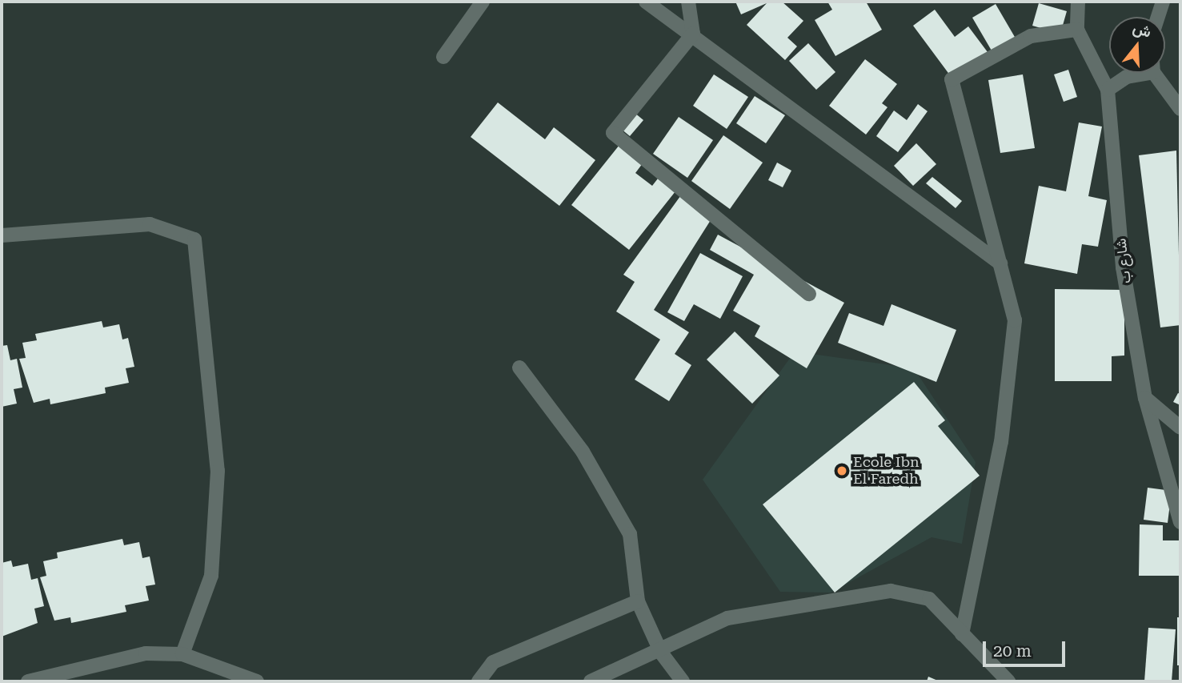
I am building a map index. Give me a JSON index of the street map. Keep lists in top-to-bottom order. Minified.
{"streets":{"street":["شارع ب"]},"places":["Ecole Ibn El Faredh"],"scale_bar":"20 m","north":"top"}
